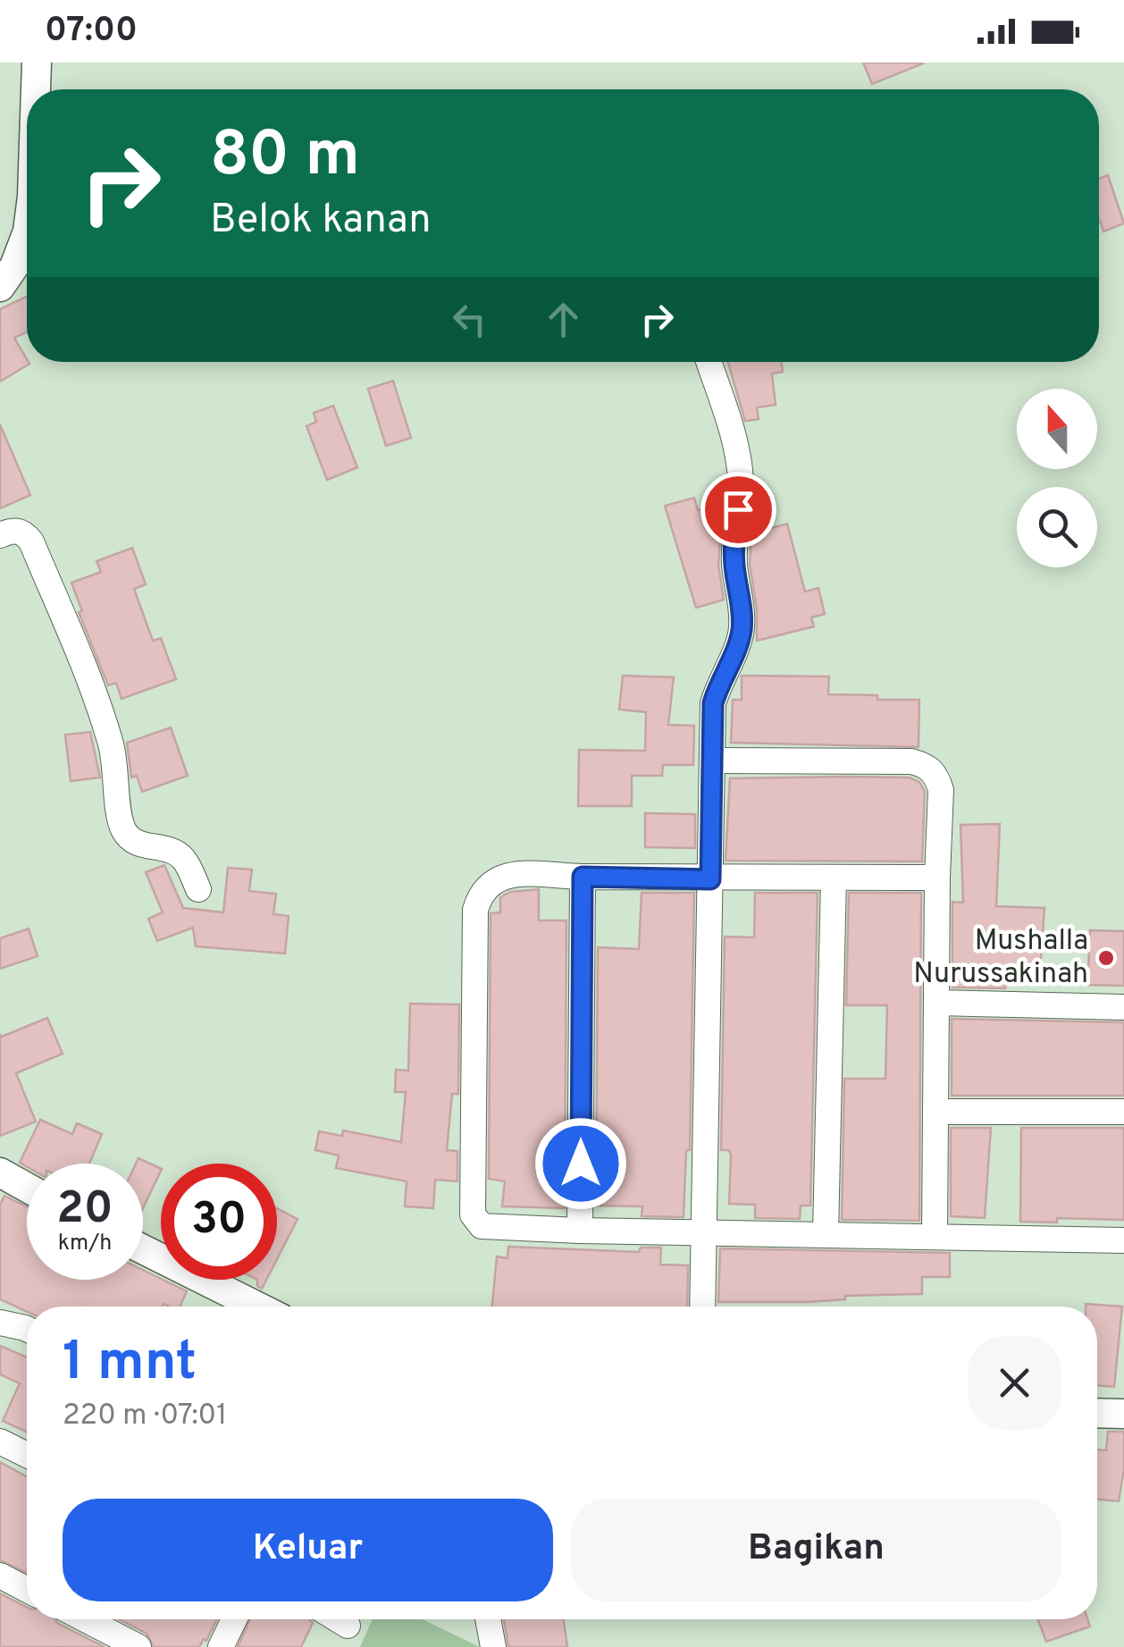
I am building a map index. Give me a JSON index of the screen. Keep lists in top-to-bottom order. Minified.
{"places":["Mushalla Nurussakinah"],"north":"top","page":{"status":"07:00","turn":["80 m","Belok kanan"],"speed":"20 km/h","limit":"30","heading":["1 mnt","220 m · 07:01"],"buttons":["Keluar","Bagikan"]}}
